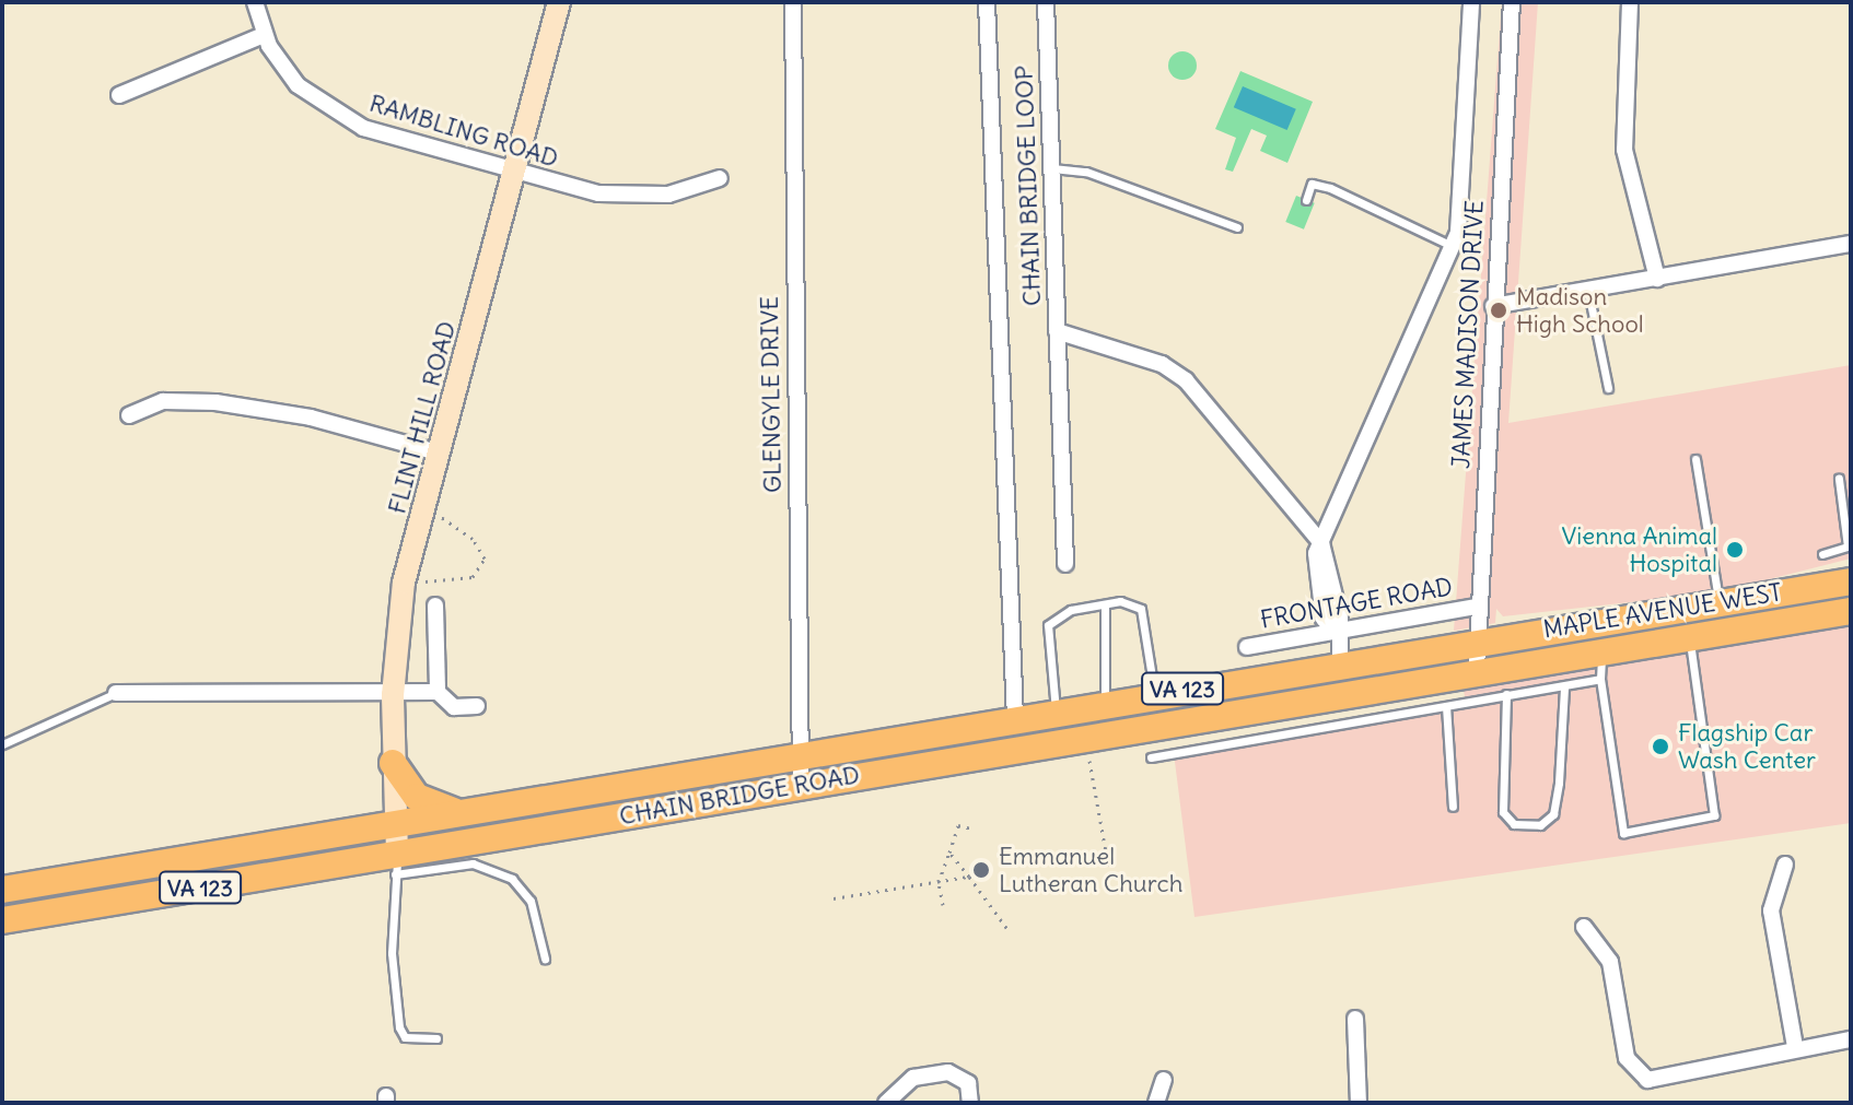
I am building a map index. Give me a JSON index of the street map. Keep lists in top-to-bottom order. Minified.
{"streets":{"main road":["MAPLE AVENUE WEST","VA 123","CHAIN BRIDGE ROAD"],"street":["RAMBLING ROAD","CHAIN BRIDGE LOOP","JAMES MADISON DRIVE","GLENGYLE DRIVE","FLINT HILL ROAD","FRONTAGE ROAD"]},"crossings":[["RAMBLING ROAD","FLINT HILL ROAD"],["JAMES MADISON DRIVE","FRONTAGE ROAD"],["JAMES MADISON DRIVE","MAPLE AVENUE WEST"],["JAMES MADISON DRIVE","CHAIN BRIDGE ROAD"],["GLENGYLE DRIVE","CHAIN BRIDGE ROAD"],["FLINT HILL ROAD","CHAIN BRIDGE ROAD"],["MAPLE AVENUE WEST","CHAIN BRIDGE ROAD"]],"places":["Madison High School","Vienna Animal Hospital","Flagship Car Wash Center","Emmanuel Lutheran Church"]}
